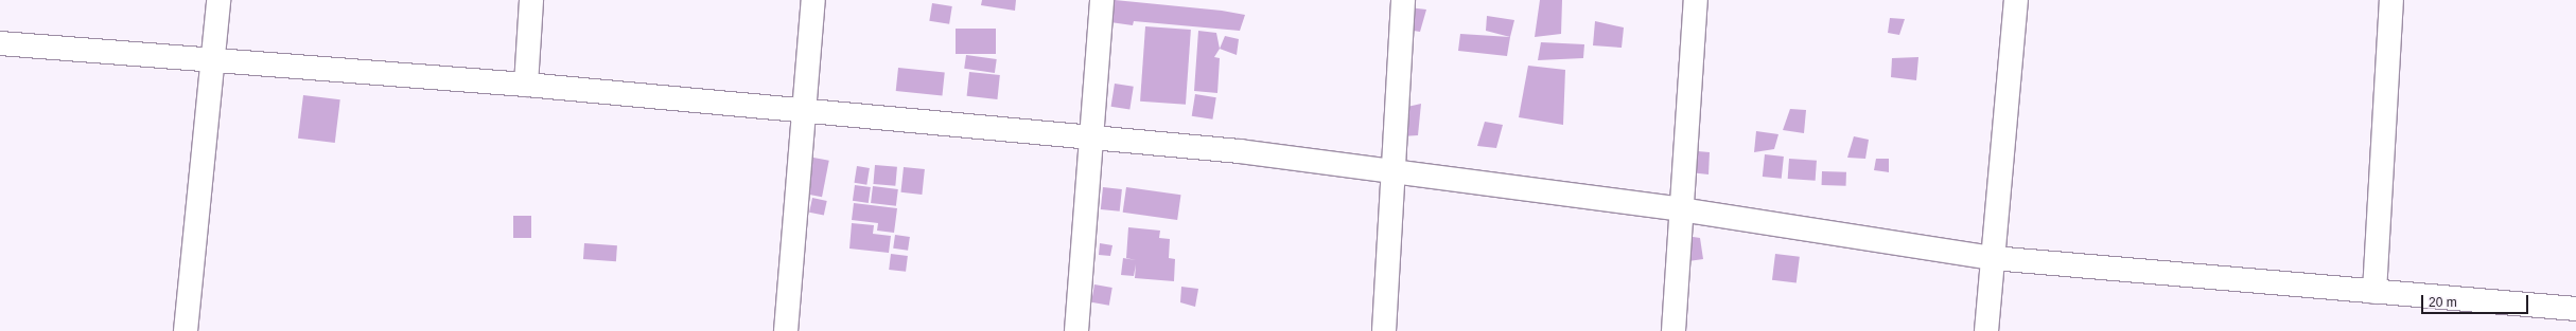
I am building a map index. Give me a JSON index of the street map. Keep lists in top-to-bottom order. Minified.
{"scale_bar":"20 m"}
